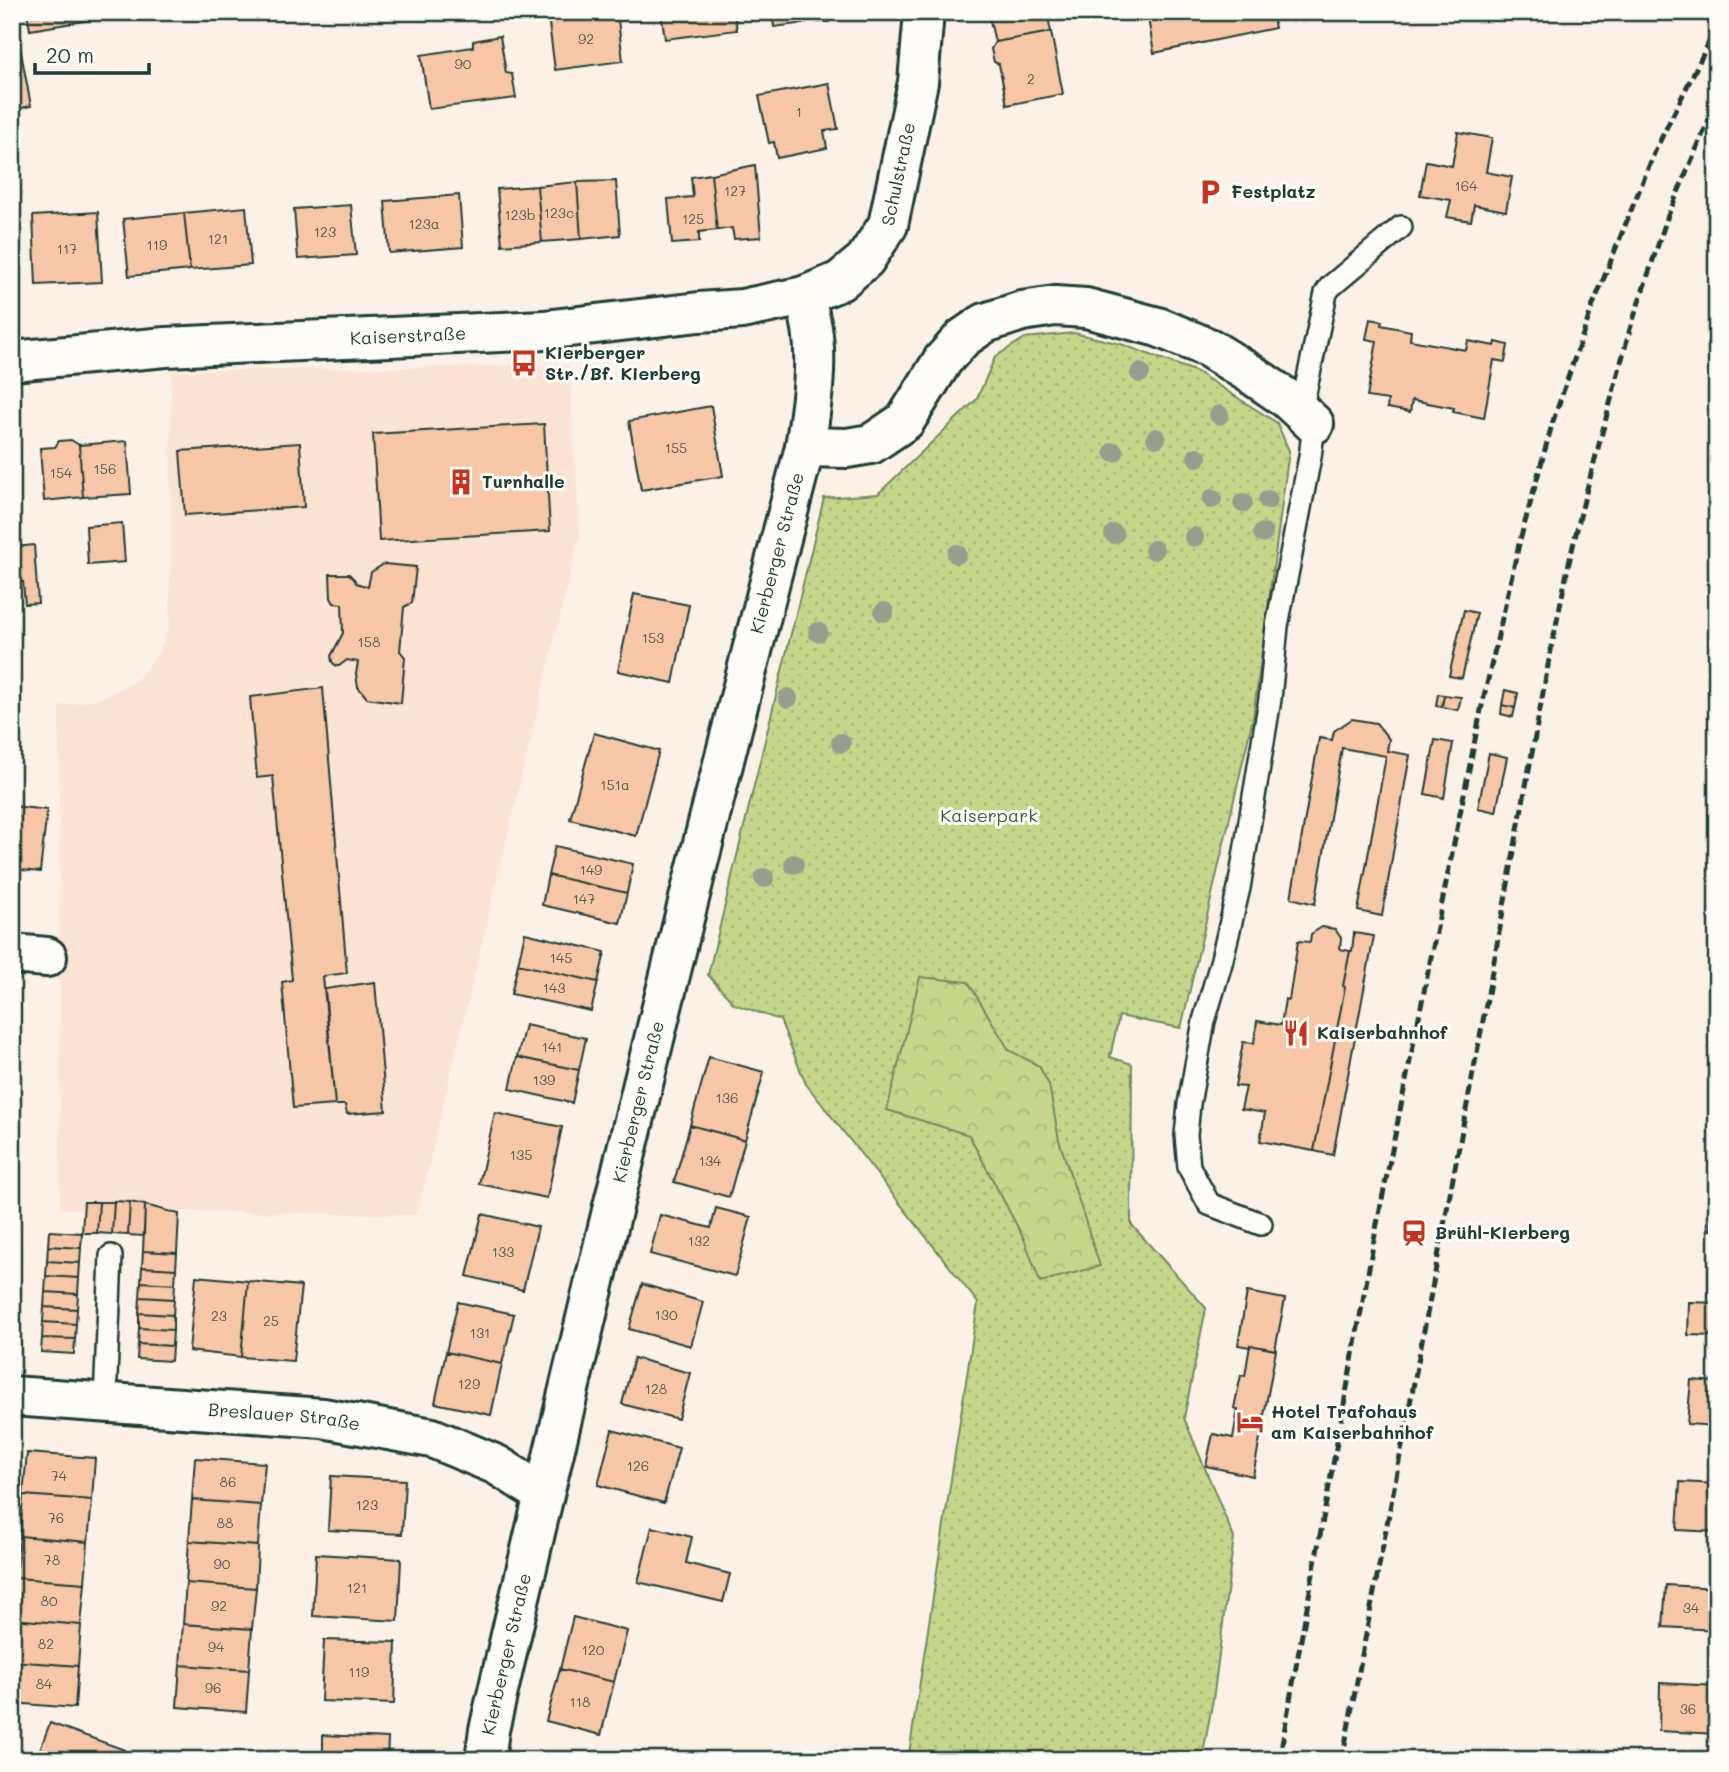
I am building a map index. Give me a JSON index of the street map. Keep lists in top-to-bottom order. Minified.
{"streets":{"street":["Schulstraße","Kaiserstraße","Kierberger Straße","Breslauer Straße"]},"crossings":[["Schulstraße","Kaiserstraße"],["Schulstraße","Kierberger Straße"],["Kaiserstraße","Kierberger Straße"],["Kierberger Straße","Breslauer Straße"]],"parks":["Kaiserpark"],"places":{"parking":["Festplatz"],"bus stop":["Kierberger Str./Bf. Kierberg"],"building":["Turnhalle"],"restaurant":["Kaiserbahnhof"],"station":["Brühl-Kierberg"],"hotel":["Hotel Trafohaus am Kaiserbahnhof"]},"house_numbers":["92","90","2","1","164","127","123c","123b","125","123a","123","121","119","117","155","156","154","153","158","151a","149","147","145","143","141","139","136","135","134","132","133","130","23","25","131","129","128","126","74","86","123","76","88","78","90","121","80","92","34","82","94","120","119","84","96","118","36"],"scale_bar":"20 m"}
